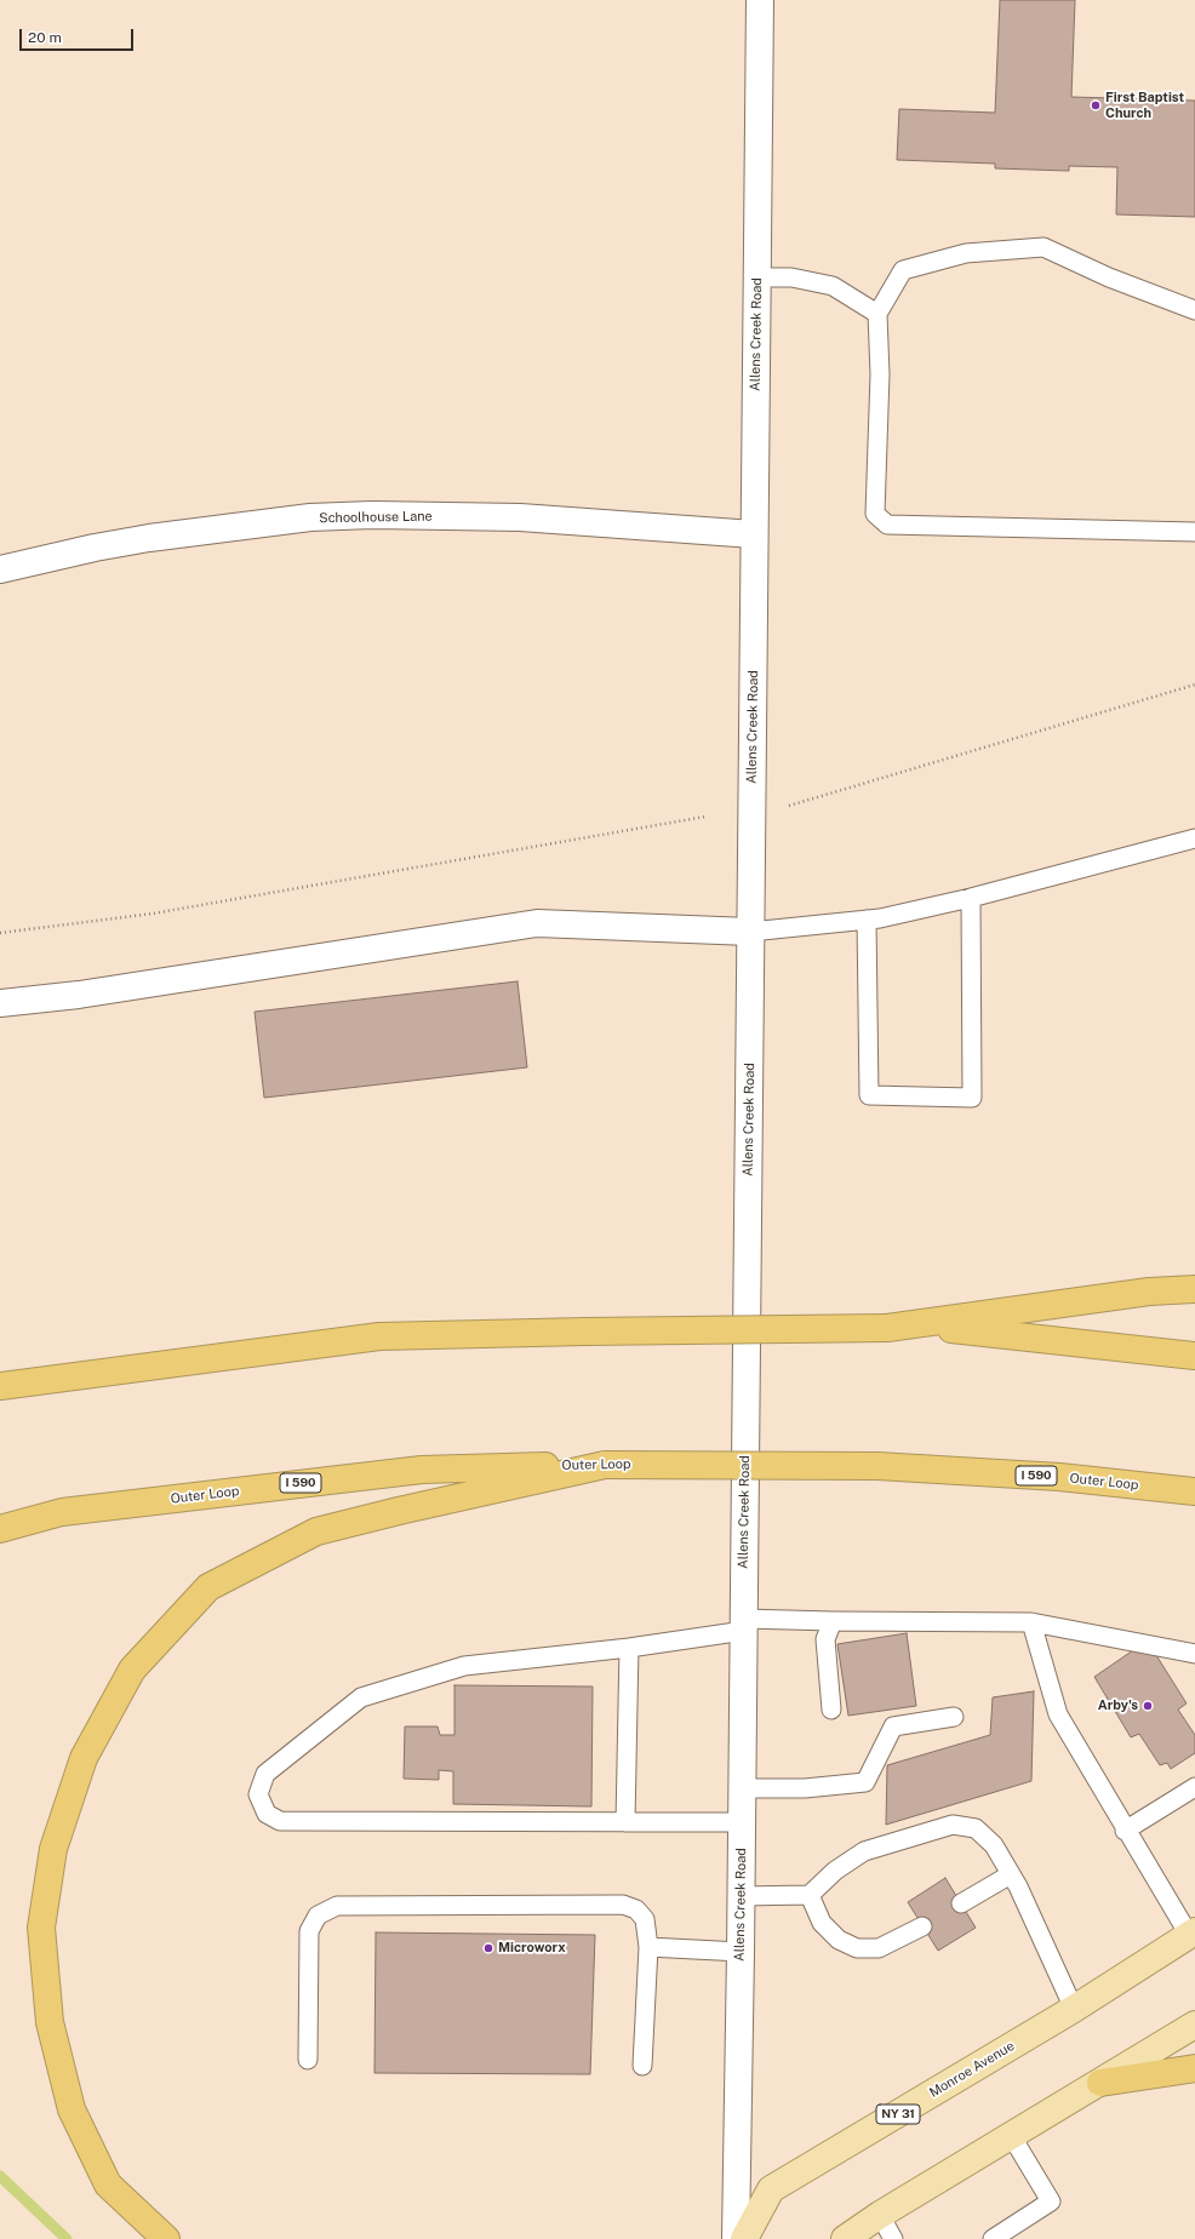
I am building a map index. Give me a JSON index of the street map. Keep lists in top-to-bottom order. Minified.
{"streets":{"highway":["Outer Loop","I 590"],"main road":["Monroe Avenue","NY 31"],"street":["Allens Creek Road","Schoolhouse Lane"]},"crossings":[["Allens Creek Road","Schoolhouse Lane"]],"places":["First Baptist Church","Arby's","Microworx"],"scale_bar":"20 m"}
